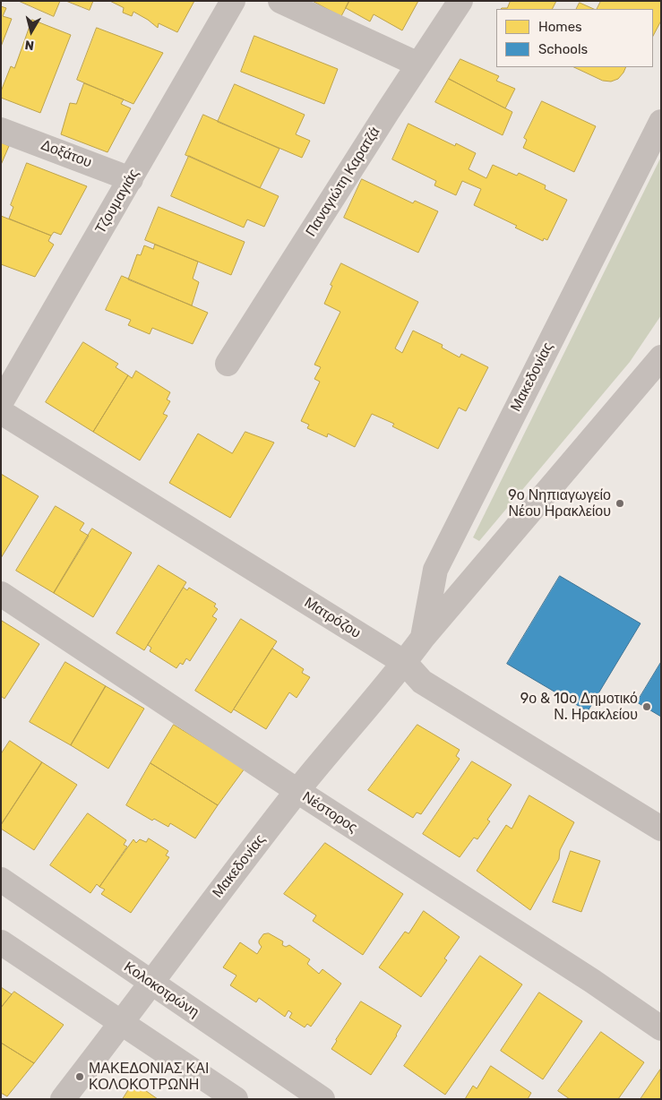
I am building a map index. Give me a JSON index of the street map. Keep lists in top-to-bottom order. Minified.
{"streets":{"street":["Δοξάτου","Παναγιώτη Καρατζά","Τζουμαγιάς","Μακεδονίας","Ματρόζου","Νέστορος","Κολοκοτρώνη"]},"crossings":[["Δοξάτου","Τζουμαγιάς"],["Μακεδονίας","Ματρόζου"],["Μακεδονίας","Νέστορος"],["Μακεδονίας","Κολοκοτρώνη"]],"places":["9ο Νηπιαγωγείο Νέου Ηρακλείου","9ο & 10ο Δημοτικό Ν. Ηρακλείου","ΜΑΚΕΔΟΝΙΑΣ ΚΑΙ ΚΟΛΟΚΟΤΡΩΝΗ"],"legend":["Homes","Schools"],"north":"bottom"}
